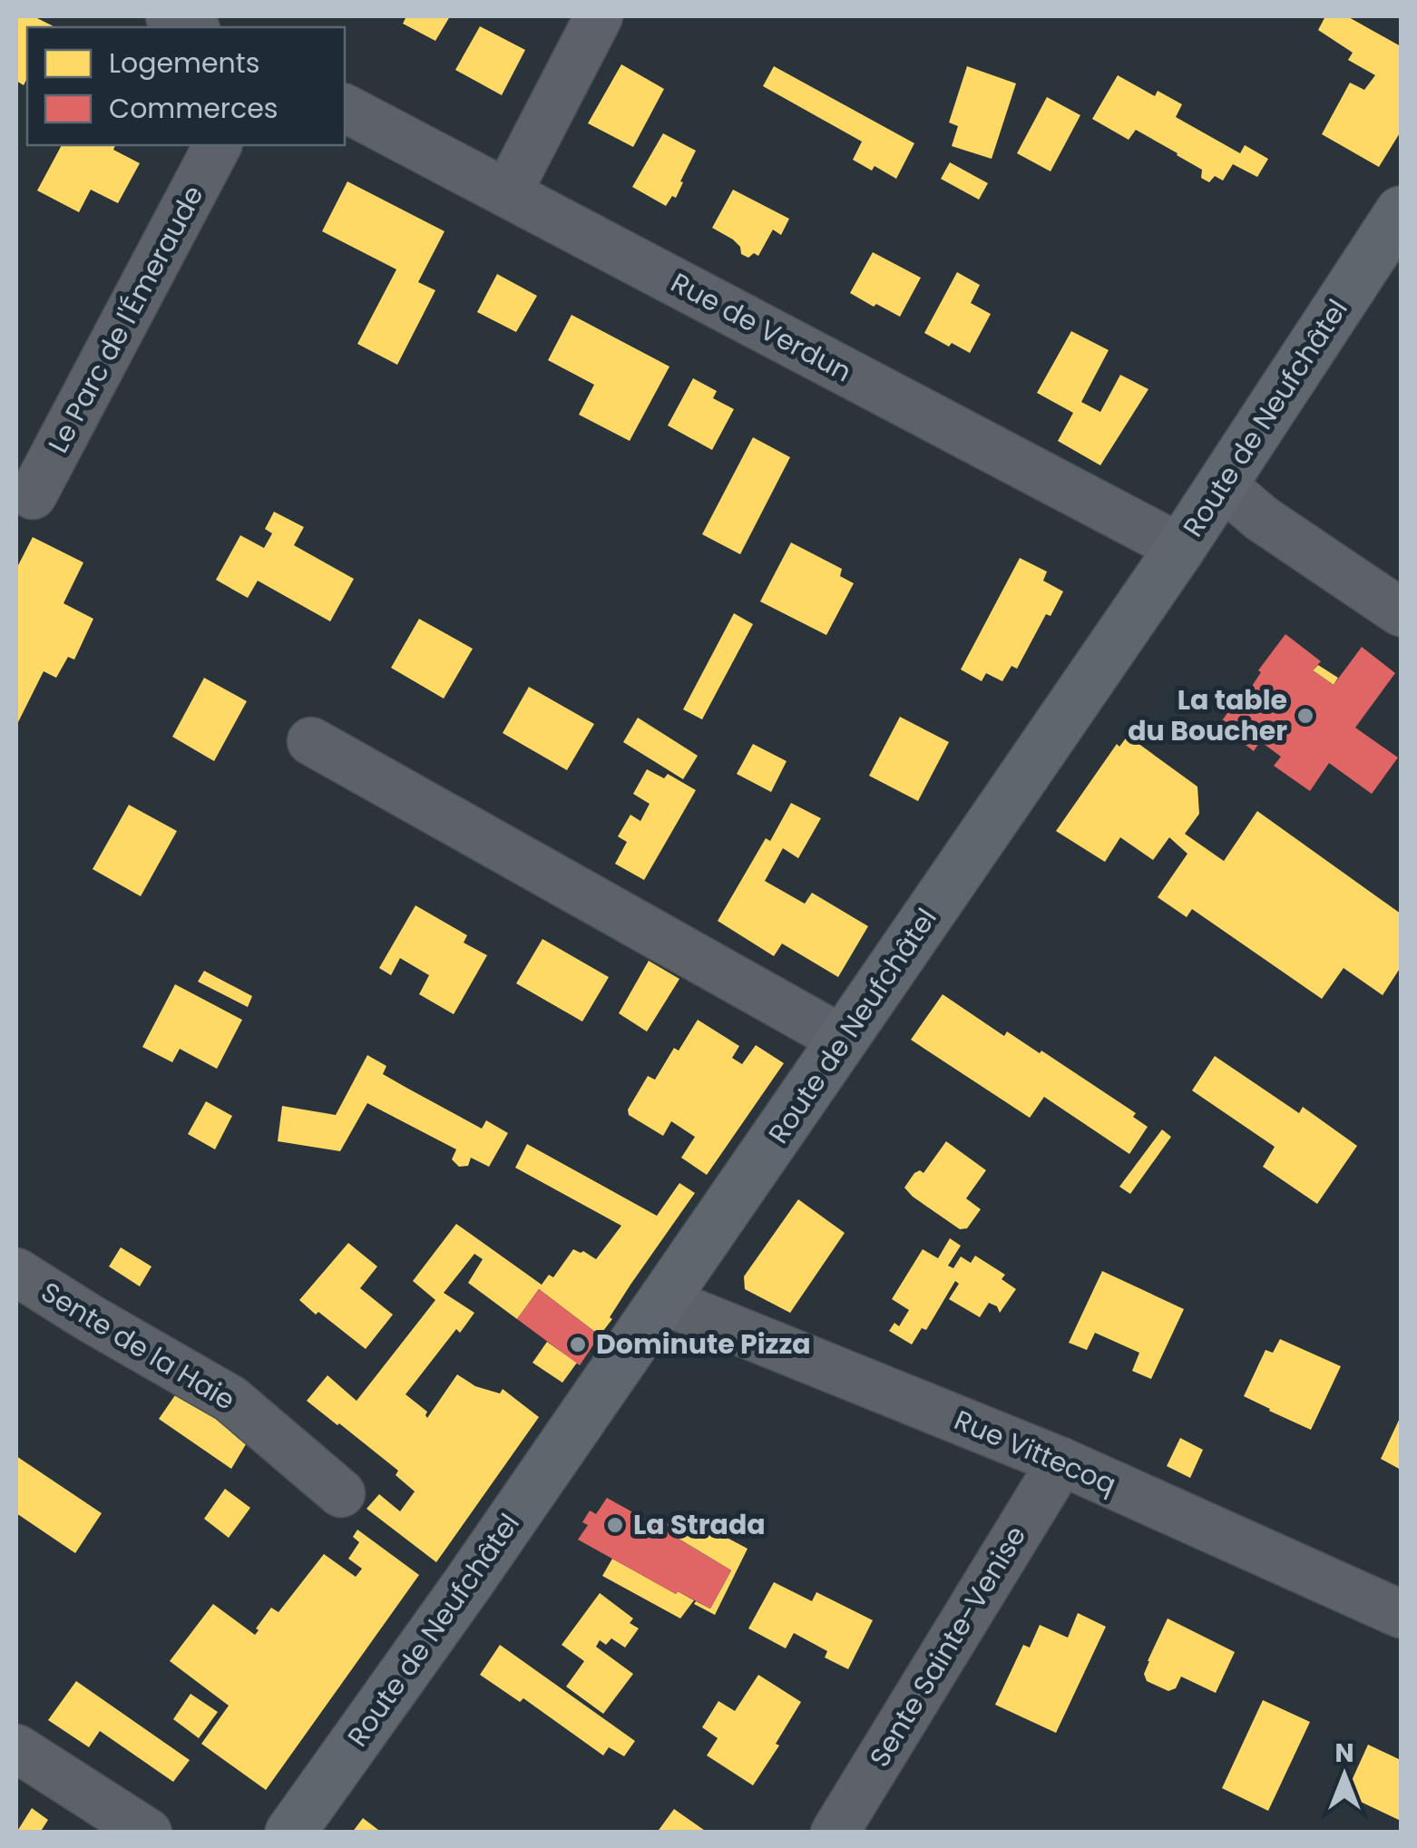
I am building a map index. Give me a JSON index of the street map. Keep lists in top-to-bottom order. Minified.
{"streets":{"main road":["Route de Neufchâtel"],"street":["Le Parc de l'Émeraude","Rue de Verdun","Sente de la Haie","Rue Vittecoq","Sente Sainte-Venise"]},"crossings":[["Rue de Verdun","Route de Neufchâtel"],["Route de Neufchâtel","Rue Vittecoq"],["Rue Vittecoq","Sente Sainte-Venise"]],"places":["La table du Boucher","Dominute Pizza","La Strada"],"legend":["Logements","Commerces"],"north":"top"}
